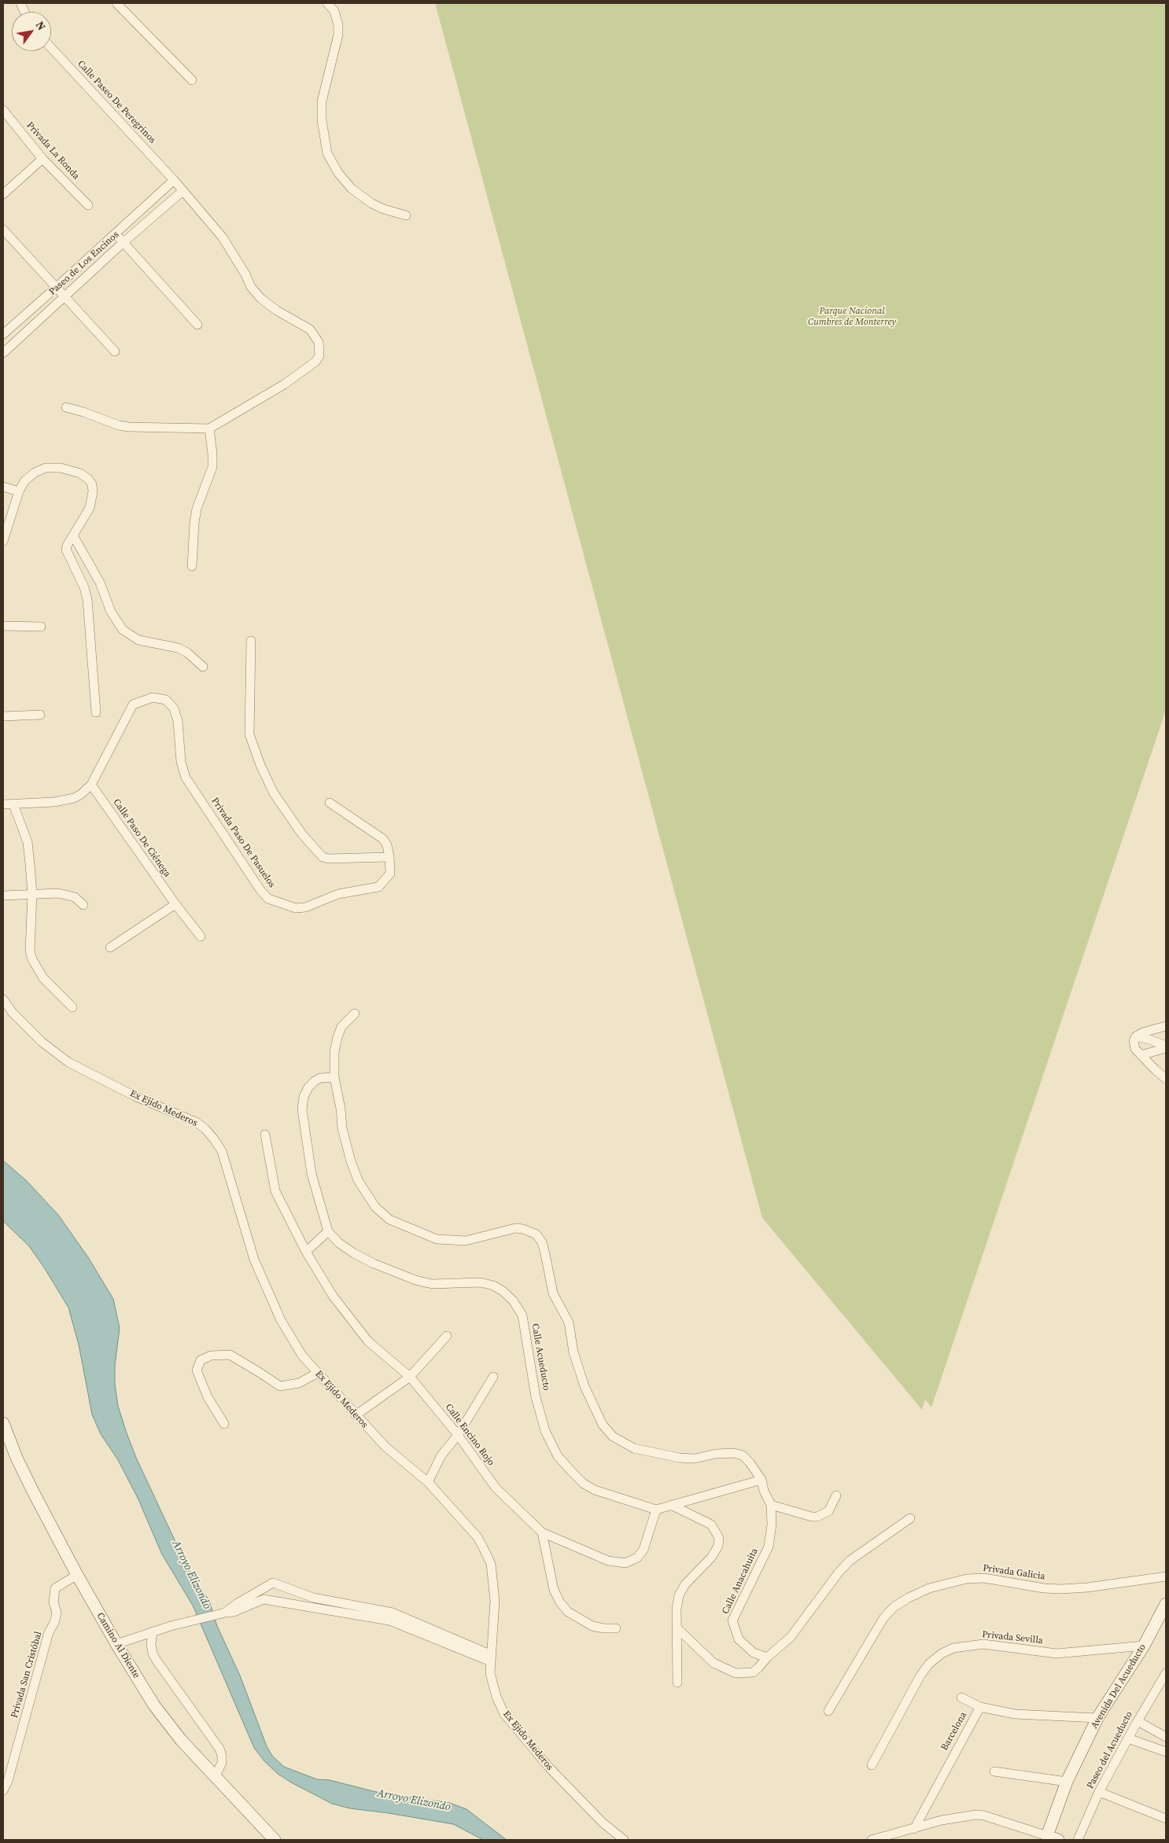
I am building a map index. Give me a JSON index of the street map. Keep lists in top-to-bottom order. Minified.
{"streets":{"street":["Calle Paseo De Peregrinos","Privada La Ronda","Paseo de Los Encinos","Calle Paso De Ciénega","Privada Paso De Pasuelos","Ex Ejido Mederos","Calle Acueducto","Calle Encino Rojo","Privada Galicia","Calle Anacahuita","Privada Sevilla","Camino Al Diente","Privada San Cristóbal","Avenida Del Acueducto","Barcelona","Paseo del Acueducto"]},"crossings":[["Calle Paseo De Peregrinos","Paseo de Los Encinos"],["Calle Paso De Ciénega","Privada Paso De Pasuelos"],["Calle Acueducto","Calle Encino Rojo"],["Calle Acueducto","Calle Anacahuita"],["Privada Sevilla","Avenida Del Acueducto"],["Camino Al Diente","Privada San Cristóbal"],["Avenida Del Acueducto","Barcelona"]],"water":["Arroyo Elizondo"],"parks":["Parque Nacional Cumbres de Monterrey"],"north":"top right"}
